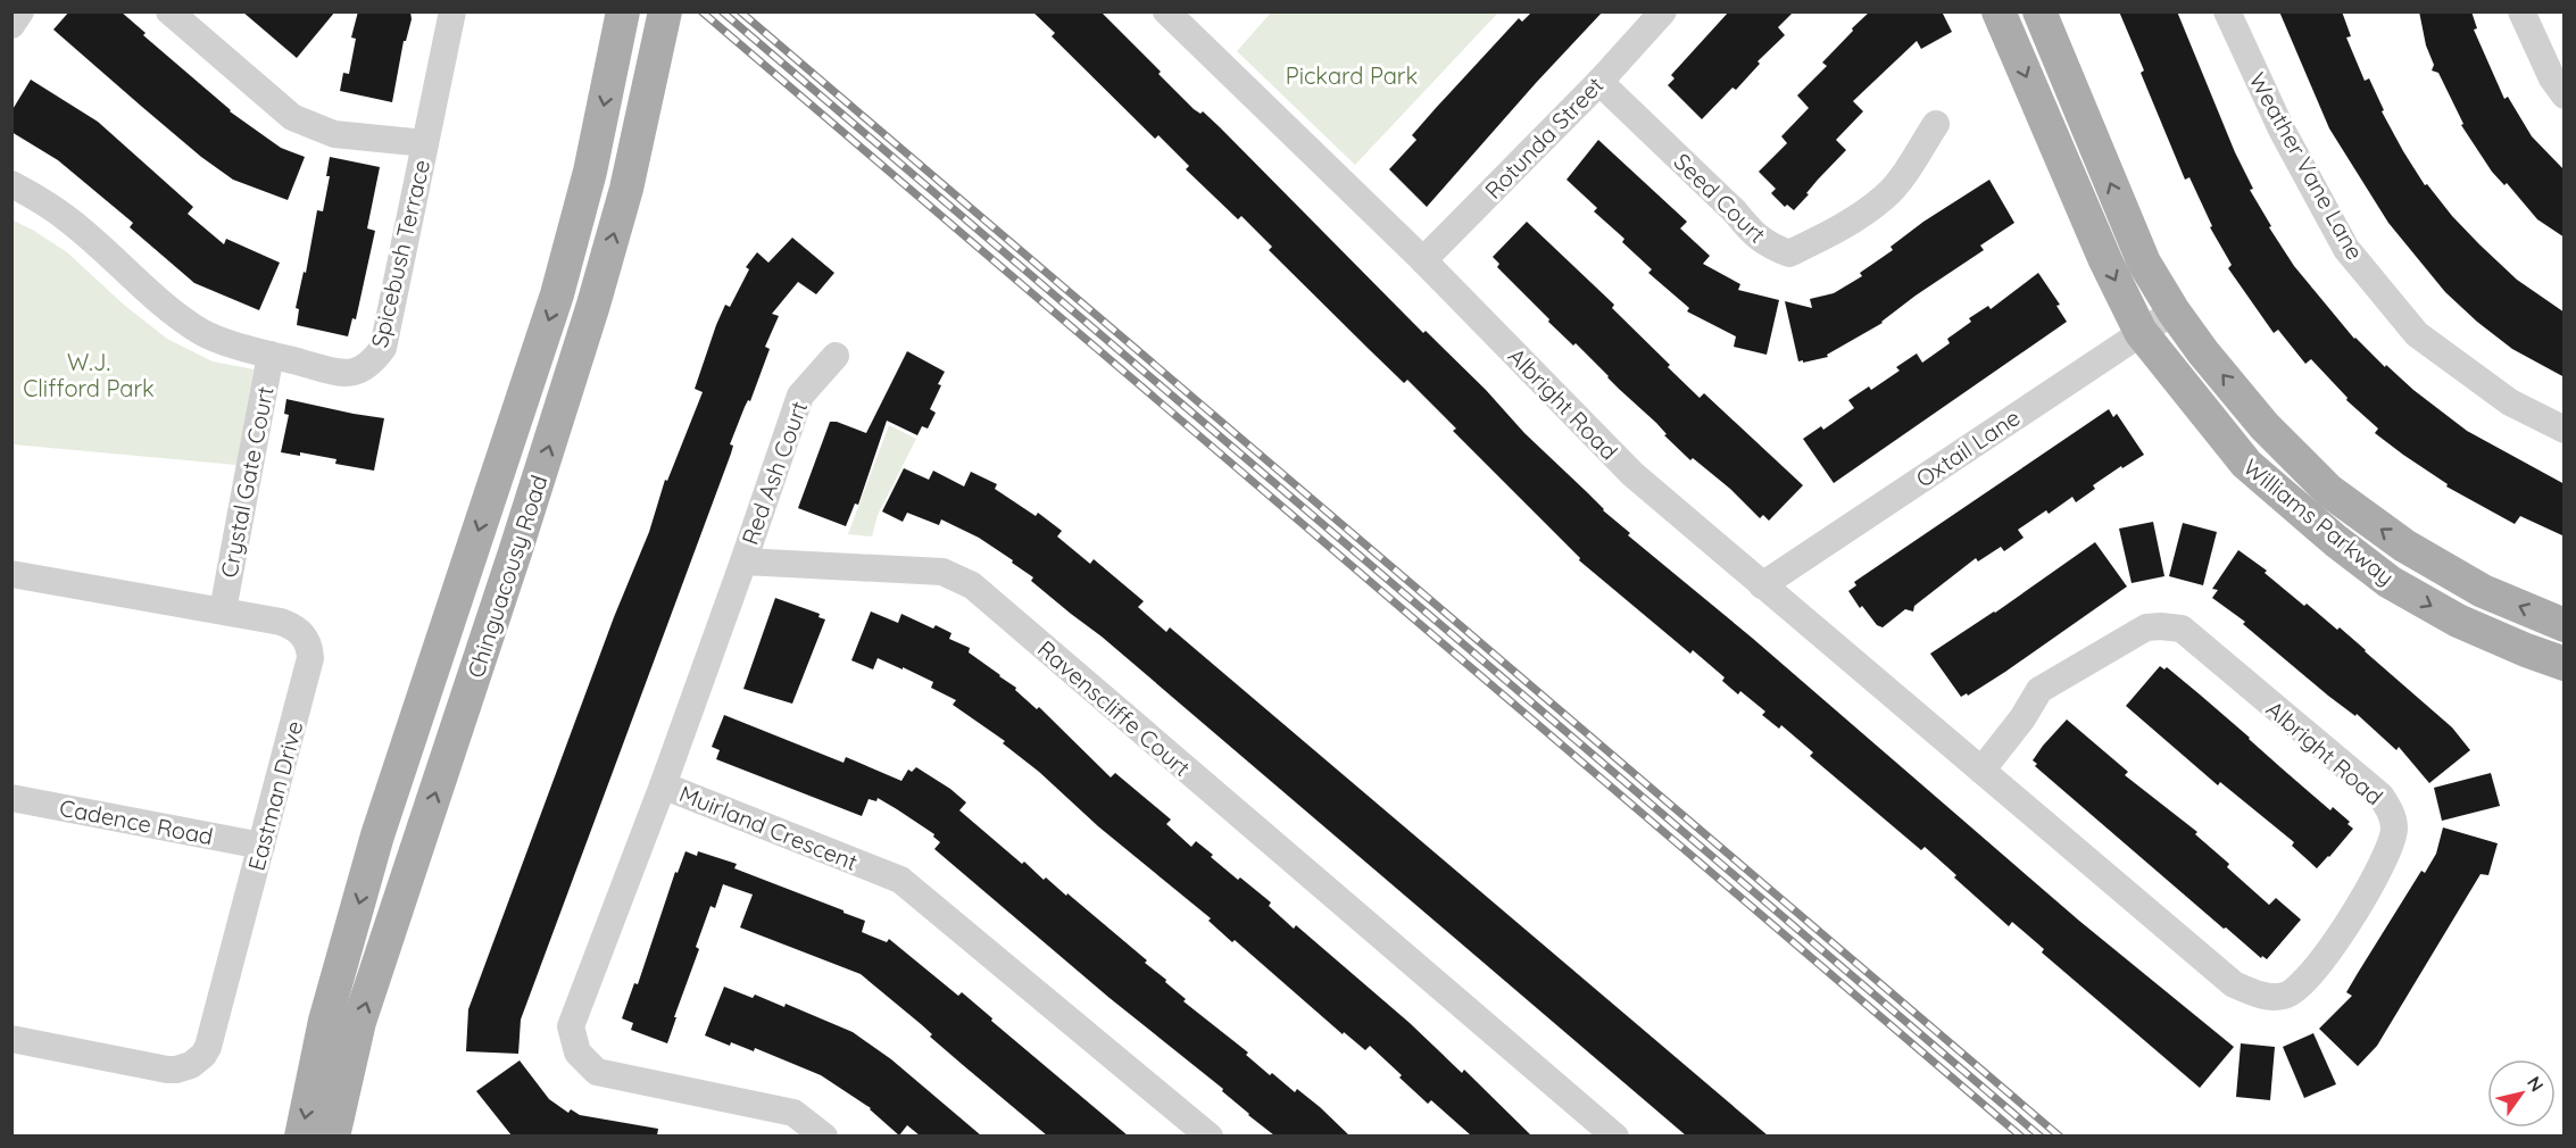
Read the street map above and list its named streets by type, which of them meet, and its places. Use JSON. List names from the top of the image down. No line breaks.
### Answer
{"streets":{"main road":["Williams Parkway","Chinguacousy Road"],"street":["Rotunda Street","Weather Vane Lane","Seed Court","Spicebush Terrace","Albright Road","Oxtail Lane","Red Ash Court","Crystal Gate Court","Ravenscliffe Court","Eastman Drive","Cadence Road","Muirland Crescent"]},"crossings":[["Rotunda Street","Seed Court"],["Rotunda Street","Albright Road"],["Spicebush Terrace","Crystal Gate Court"],["Albright Road","Oxtail Lane"],["Oxtail Lane","Williams Parkway"],["Red Ash Court","Ravenscliffe Court"],["Crystal Gate Court","Eastman Drive"],["Eastman Drive","Cadence Road"]],"parks":["Pickard Park","W.J. Clifford Park"],"north":"top right"}
